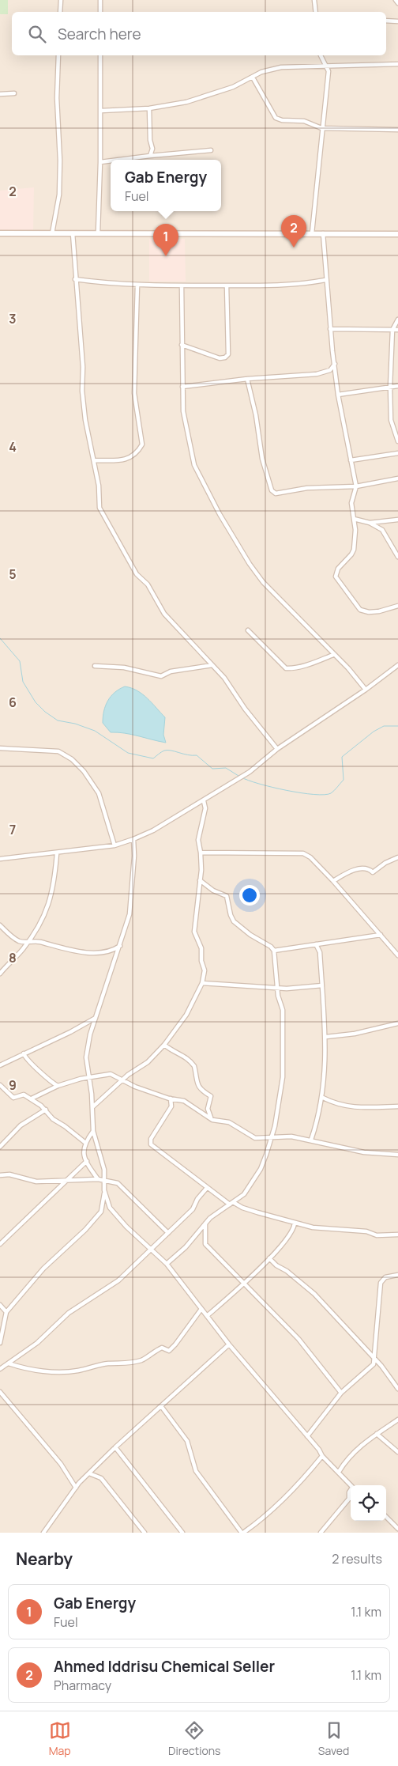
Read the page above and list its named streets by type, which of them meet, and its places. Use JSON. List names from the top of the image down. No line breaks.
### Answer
{"page":{"search":"Search here","popup":["Gab Energy","Fuel"],"pins":["2","1"],"heading":["Nearby","2 results"],"list":[{"mark":"1","name":"Gab Energy","note":"Fuel","value":"1.1 km"},{"mark":"2","name":"Ahmed Iddrisu Chemical Seller","note":"Pharmacy","value":"1.1 km"}],"nav":["Map","Directions","Saved"]},"grid":{"rows":["2","3","4","5","6","7","8","9"]}}
